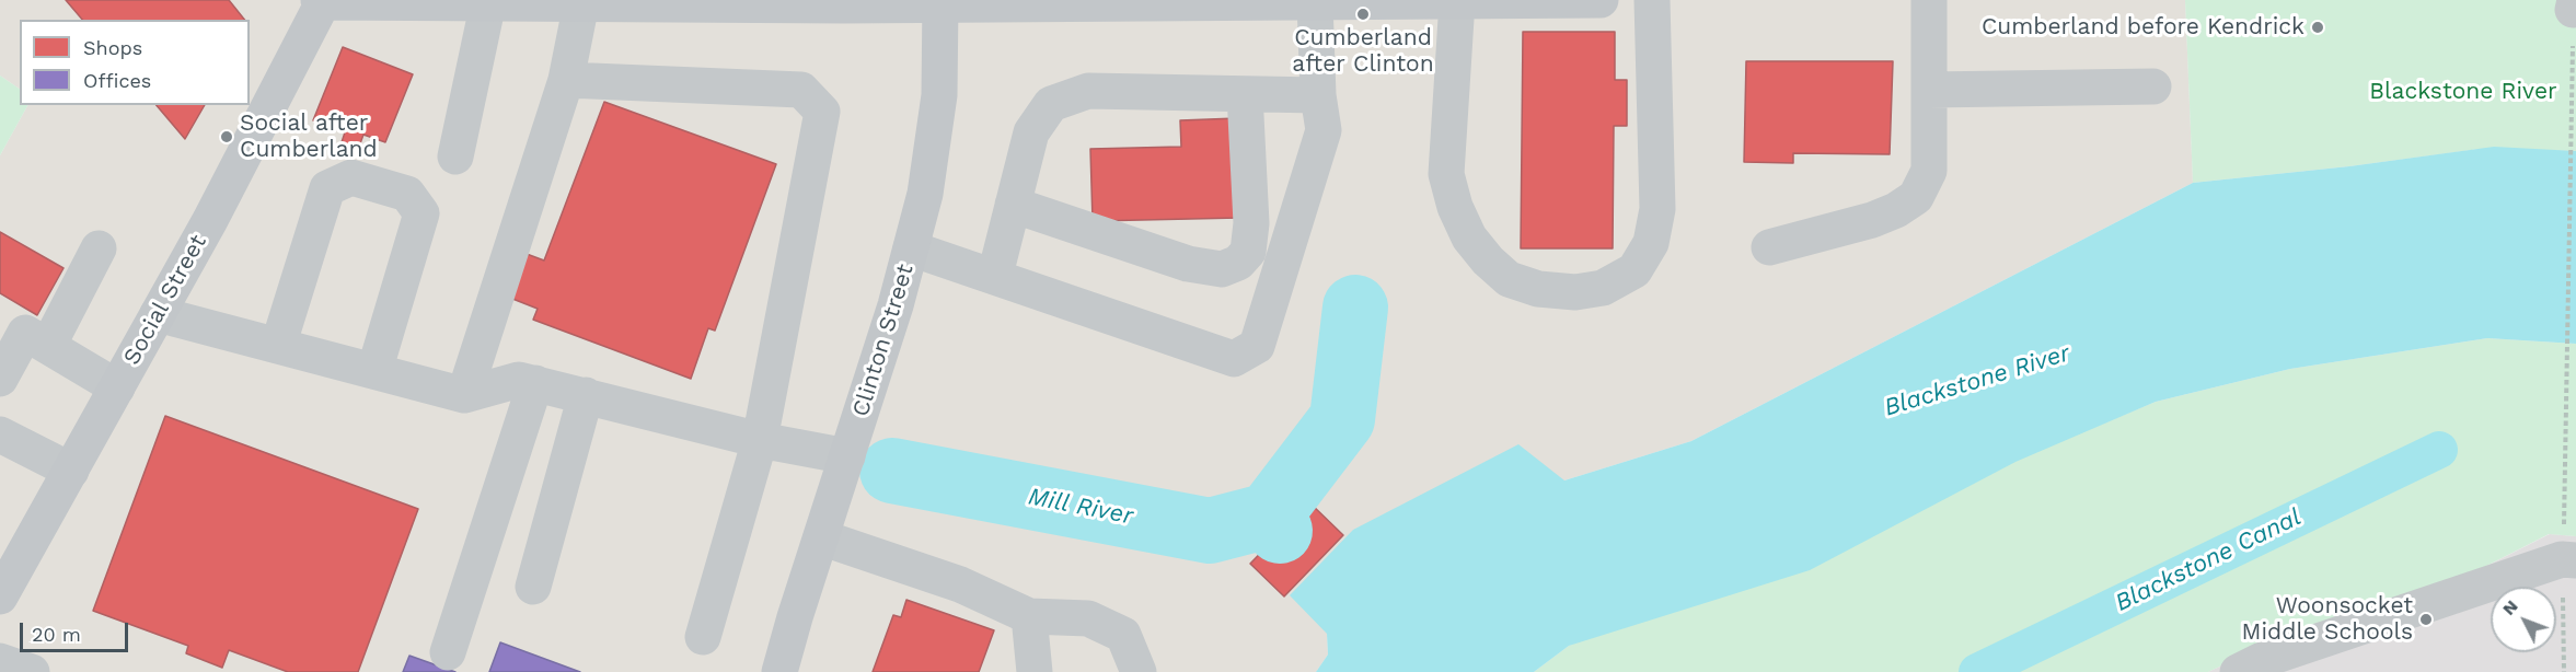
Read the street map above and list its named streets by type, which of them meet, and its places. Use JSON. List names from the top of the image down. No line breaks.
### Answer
{"streets":{"main road":["Social Street","Clinton Street"]},"water":["Blackstone River","Mill River","Blackstone Canal"],"parks":["Blackstone River"],"places":["Cumberland after Clinton","Cumberland before Kendrick","Social after Cumberland","Woonsocket Middle Schools"],"legend":["Shops","Offices"],"scale_bar":"20 m","north":"top left"}
